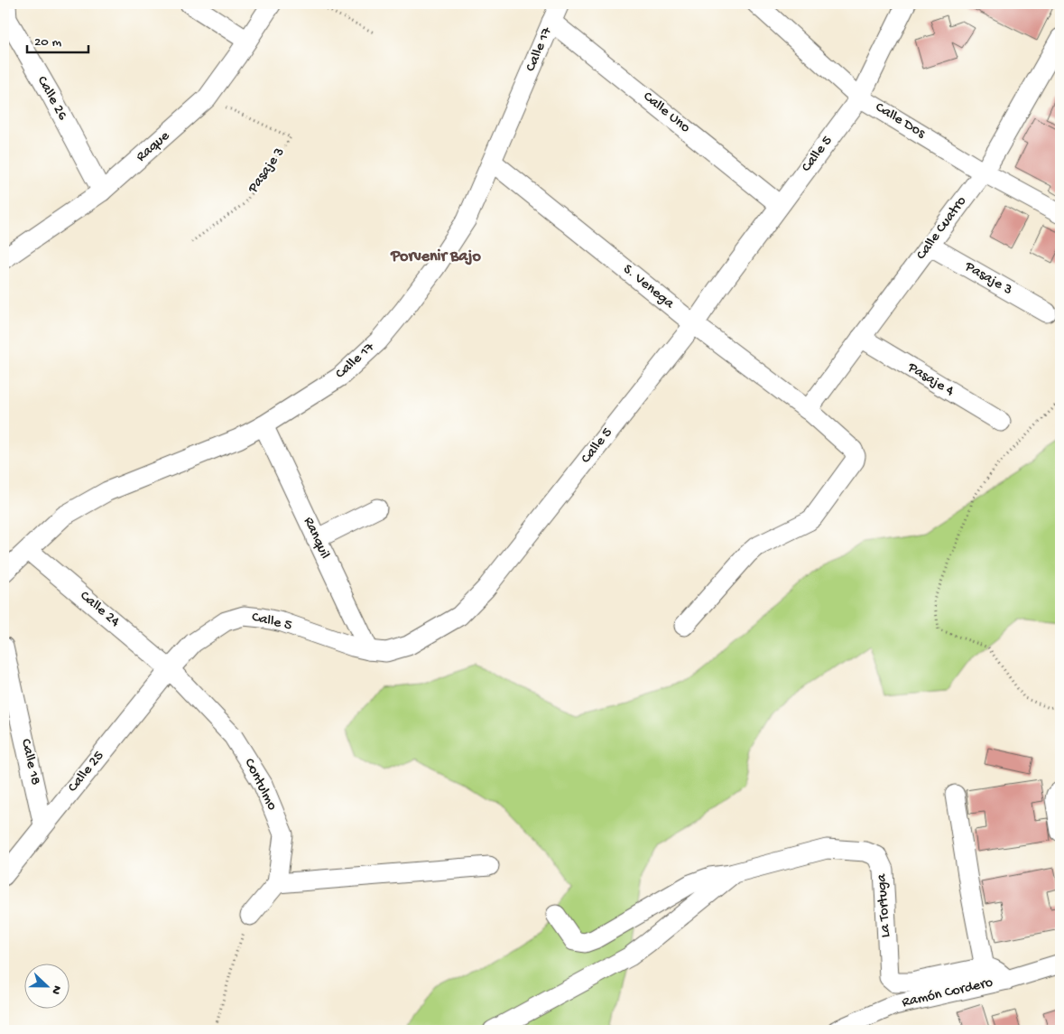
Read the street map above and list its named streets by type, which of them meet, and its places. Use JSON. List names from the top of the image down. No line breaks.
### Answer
{"streets":{"street":["Calle 17","Calle 26","Calle Uno","Calle Dos","Raque","Calle 5","Pasaje 3","Calle Cuatro","S. Venega","Pasaje 4","Ranquil","Calle 24","Calle 18","Calle 25","Contulmo","La Tortuga","Ramón Cordero"]},"crossings":[["Calle 17","Calle Uno"],["Calle 17","S. Venega"],["Calle 17","Ranquil"],["Calle 17","Calle 24"],["Calle 26","Raque"],["Calle Uno","Calle 5"],["Calle Dos","Calle 5"],["Calle Dos","Calle Cuatro"],["Raque","Pasaje 3"],["Calle 5","S. Venega"],["Calle 5","Ranquil"],["Calle 5","Calle 24"],["Calle 5","Calle 25"],["Calle 5","Contulmo"],["Pasaje 3","Calle Cuatro"],["Calle Cuatro","S. Venega"],["Calle Cuatro","Pasaje 4"],["Calle 24","Calle 25"],["Calle 24","Contulmo"],["Calle 18","Calle 25"],["Calle 25","Contulmo"]],"districts":["Porvenir Bajo"],"scale_bar":"20 m","north":"right"}
